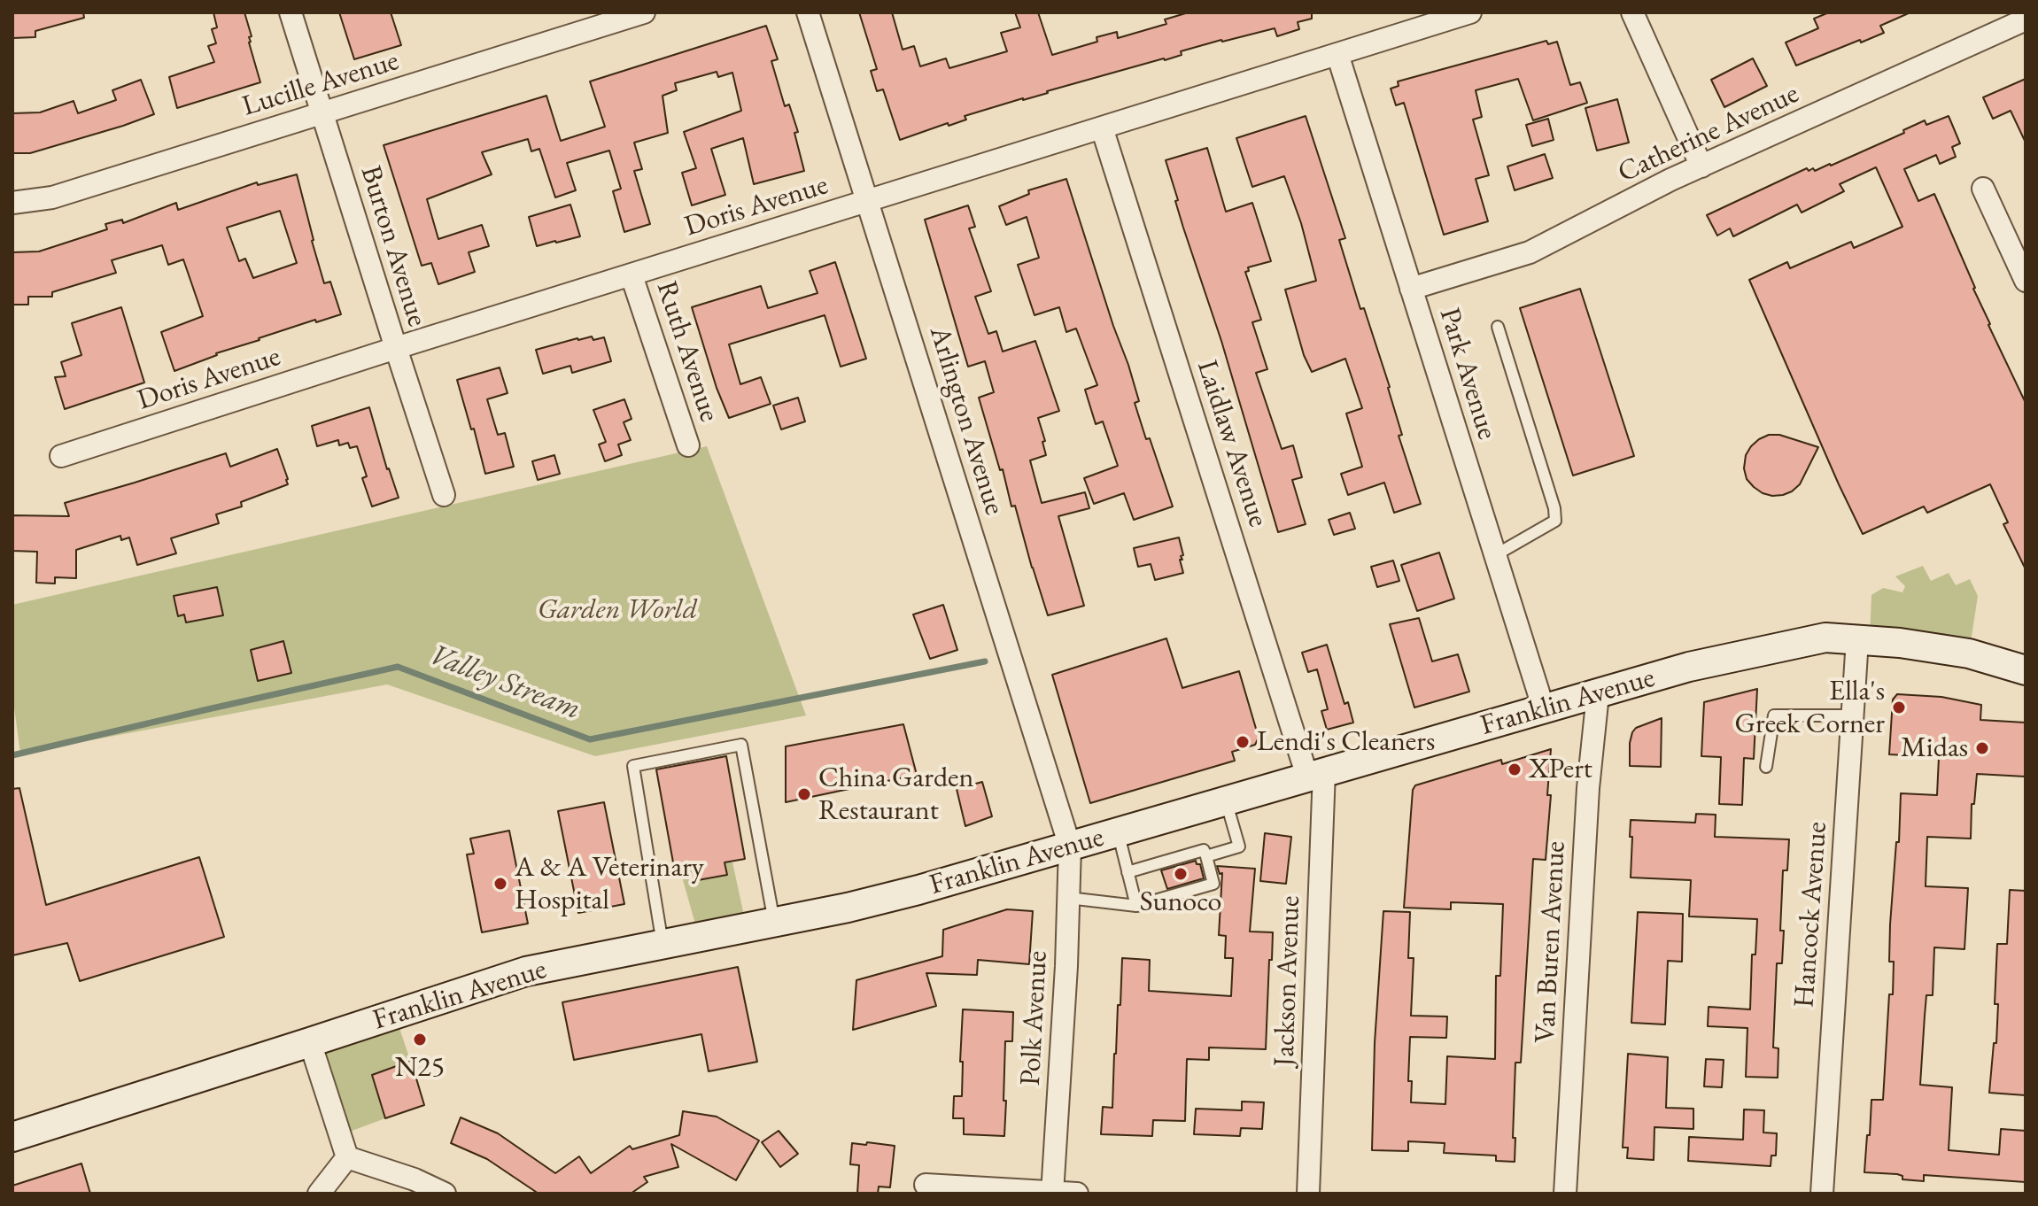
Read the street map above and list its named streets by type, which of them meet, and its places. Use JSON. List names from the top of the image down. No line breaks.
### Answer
{"streets":{"main road":["Franklin Avenue"],"street":["Lucille Avenue","Catherine Avenue","Doris Avenue","Burton Avenue","Ruth Avenue","Park Avenue","Arlington Avenue","Laidlaw Avenue","Hancock Avenue","Van Buren Avenue","Jackson Avenue","Polk Avenue"]},"crossings":[["Lucille Avenue","Burton Avenue"],["Catherine Avenue","Park Avenue"],["Doris Avenue","Burton Avenue"],["Doris Avenue","Ruth Avenue"],["Doris Avenue","Park Avenue"],["Doris Avenue","Arlington Avenue"],["Doris Avenue","Laidlaw Avenue"],["Park Avenue","Franklin Avenue"],["Arlington Avenue","Franklin Avenue"],["Arlington Avenue","Polk Avenue"],["Laidlaw Avenue","Franklin Avenue"],["Laidlaw Avenue","Jackson Avenue"],["Franklin Avenue","Hancock Avenue"],["Franklin Avenue","Van Buren Avenue"],["Franklin Avenue","Jackson Avenue"],["Franklin Avenue","Polk Avenue"]],"water":["Valley Stream"],"parks":["Garden World"],"places":["Ella's Greek Corner","Lendi's Cleaners","Midas","XPert","China Garden Restaurant","Sunoco","A & A Veterinary Hospital","N25"]}
